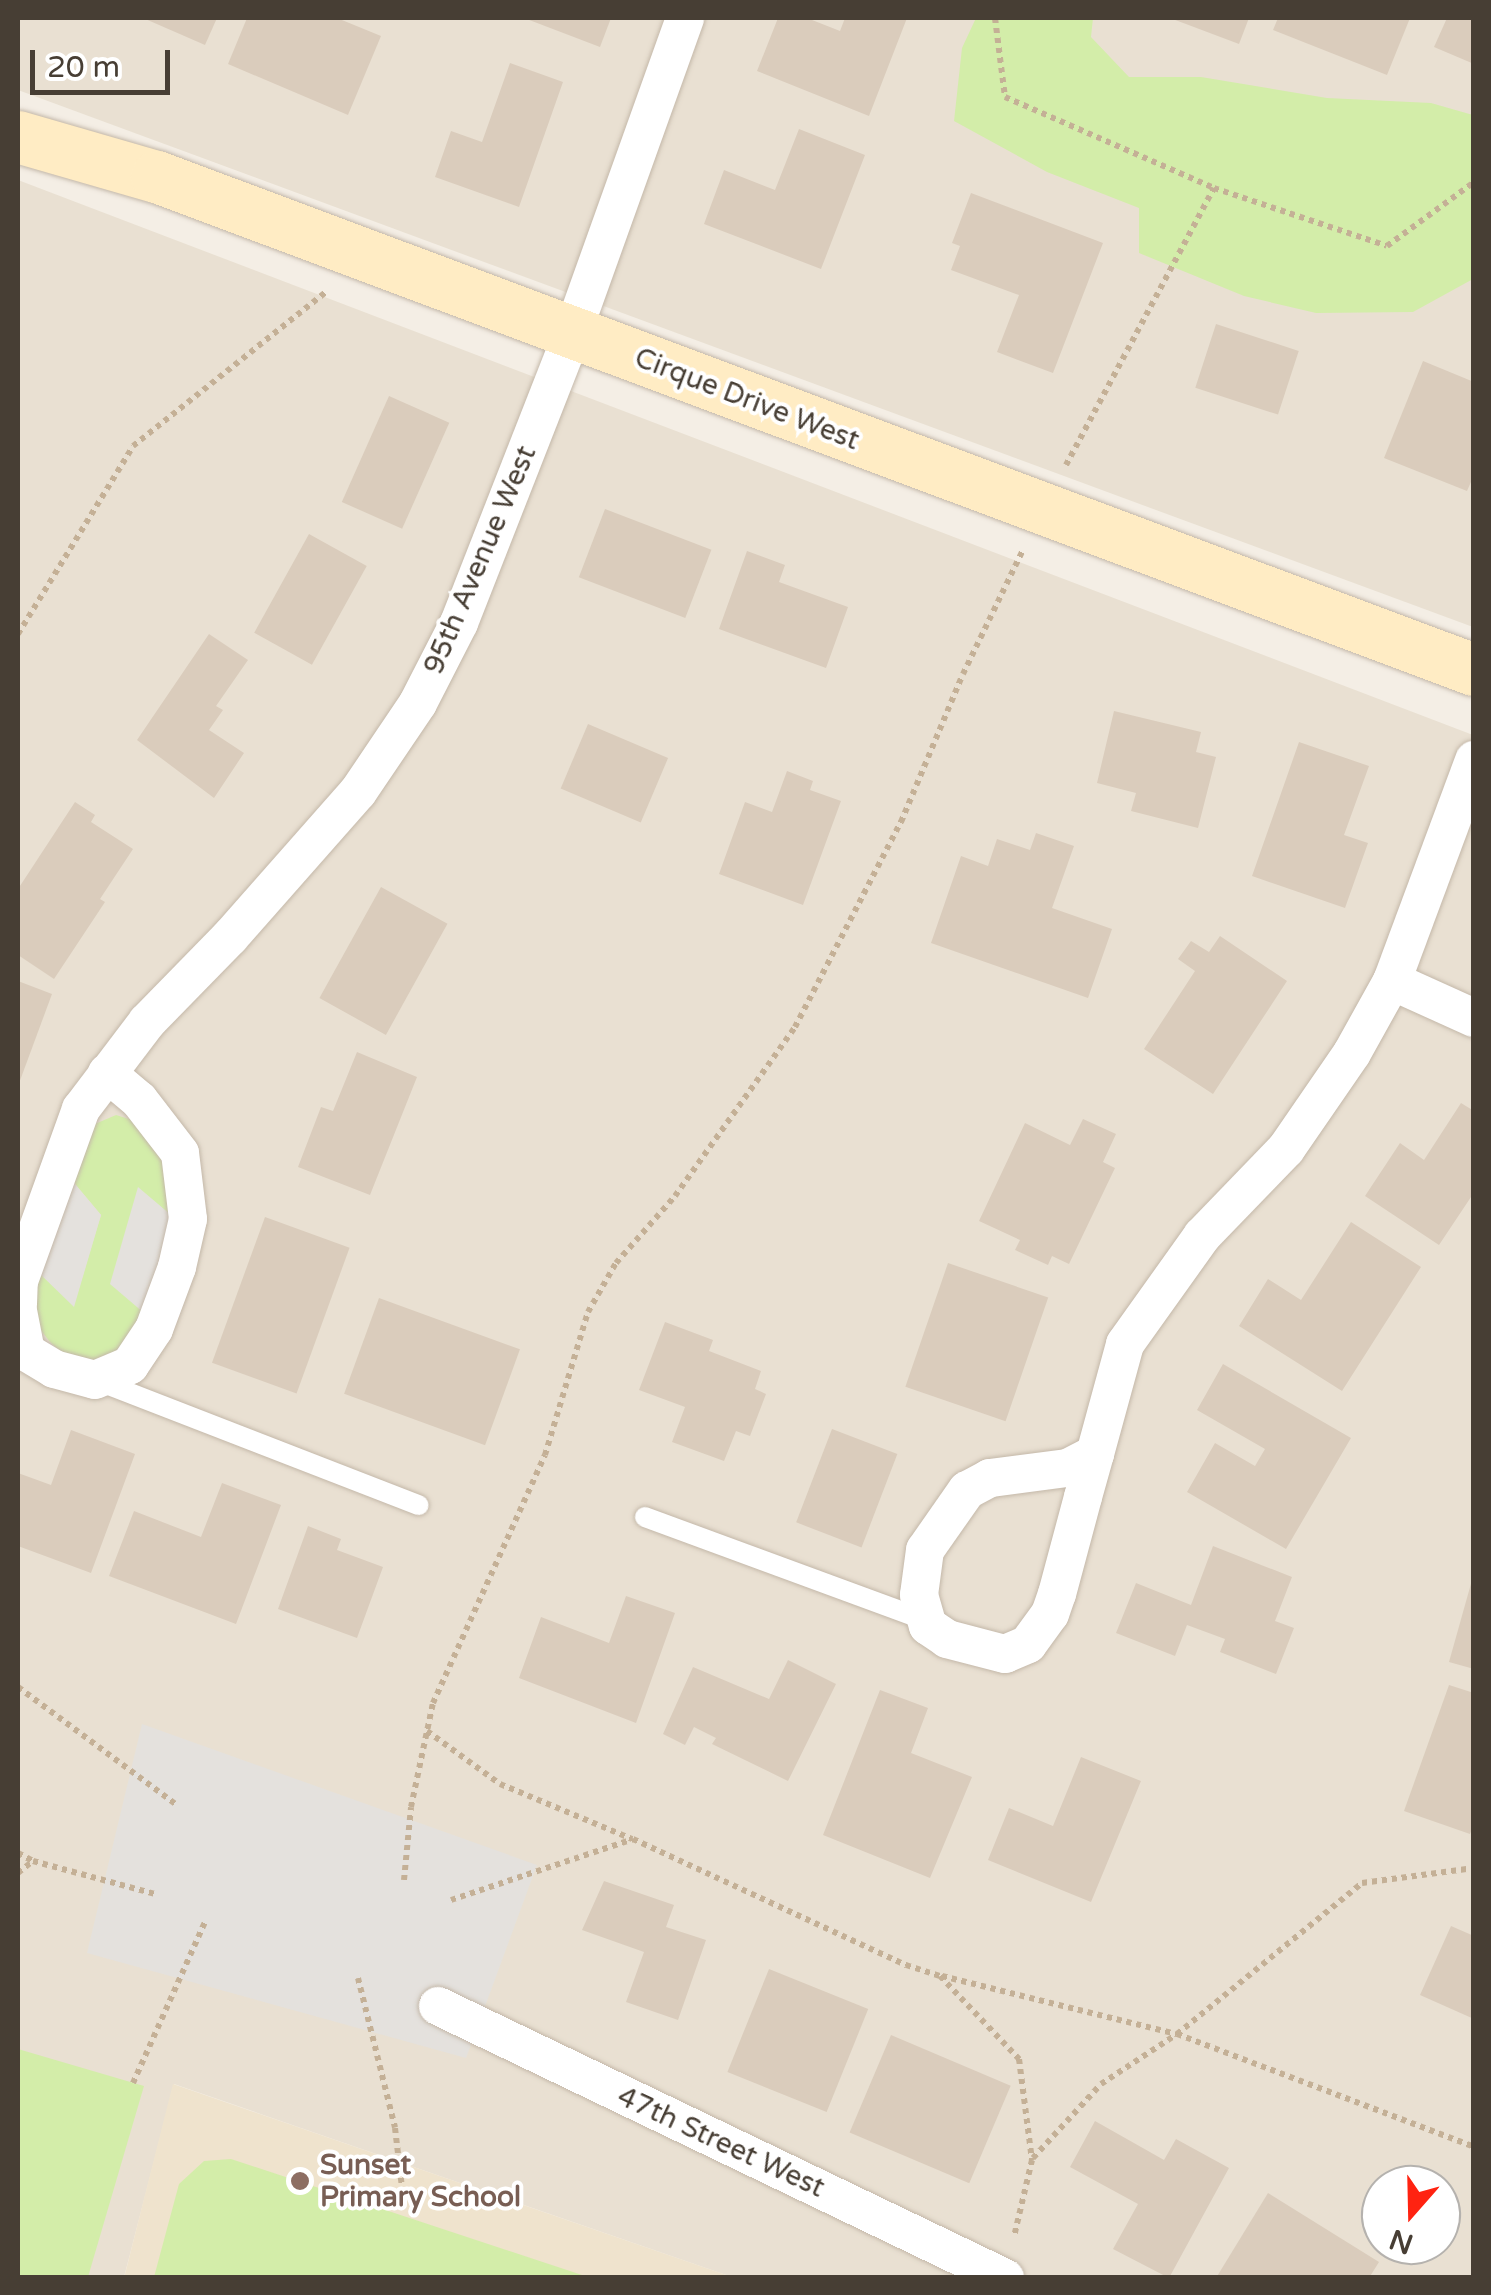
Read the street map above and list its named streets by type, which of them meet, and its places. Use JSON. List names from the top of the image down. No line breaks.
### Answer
{"streets":{"street":["Cirque Drive West","95th Avenue West","47th Street West"]},"crossings":[["Cirque Drive West","95th Avenue West"]],"places":["Sunset Primary School"],"scale_bar":"20 m","north":"bottom"}
